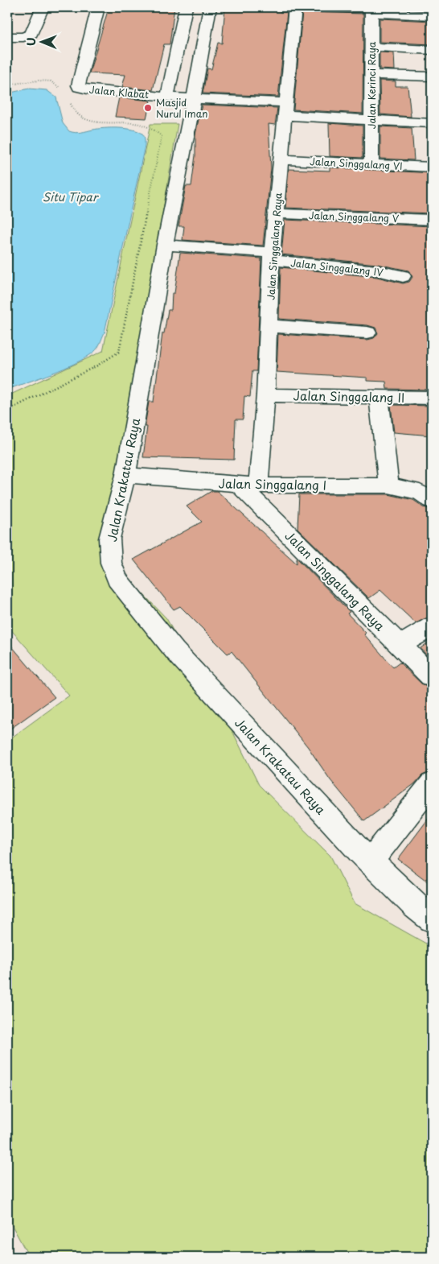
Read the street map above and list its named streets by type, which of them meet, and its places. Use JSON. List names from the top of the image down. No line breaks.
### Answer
{"streets":{"street":["Jalan Kerinci Raya","Jalan Klabat","Jalan Singgalang VI","Jalan Singgalang V","Jalan Singgalang Raya","Jalan Singgalang IV","Jalan Singgalang II","Jalan Krakatau Raya","Jalan Singgalang I"]},"crossings":[["Jalan Kerinci Raya","Jalan Klabat"],["Jalan Kerinci Raya","Jalan Singgalang VI"],["Jalan Klabat","Jalan Singgalang Raya"],["Jalan Klabat","Jalan Krakatau Raya"],["Jalan Singgalang VI","Jalan Singgalang Raya"],["Jalan Singgalang V","Jalan Singgalang Raya"],["Jalan Singgalang Raya","Jalan Singgalang IV"],["Jalan Singgalang Raya","Jalan Singgalang II"],["Jalan Singgalang Raya","Jalan Singgalang I"],["Jalan Singgalang IV","Jalan Krakatau Raya"],["Jalan Krakatau Raya","Jalan Singgalang I"]],"water":["Situ Tipar"],"places":["Masjid Nurul Iman"],"north":"left"}
